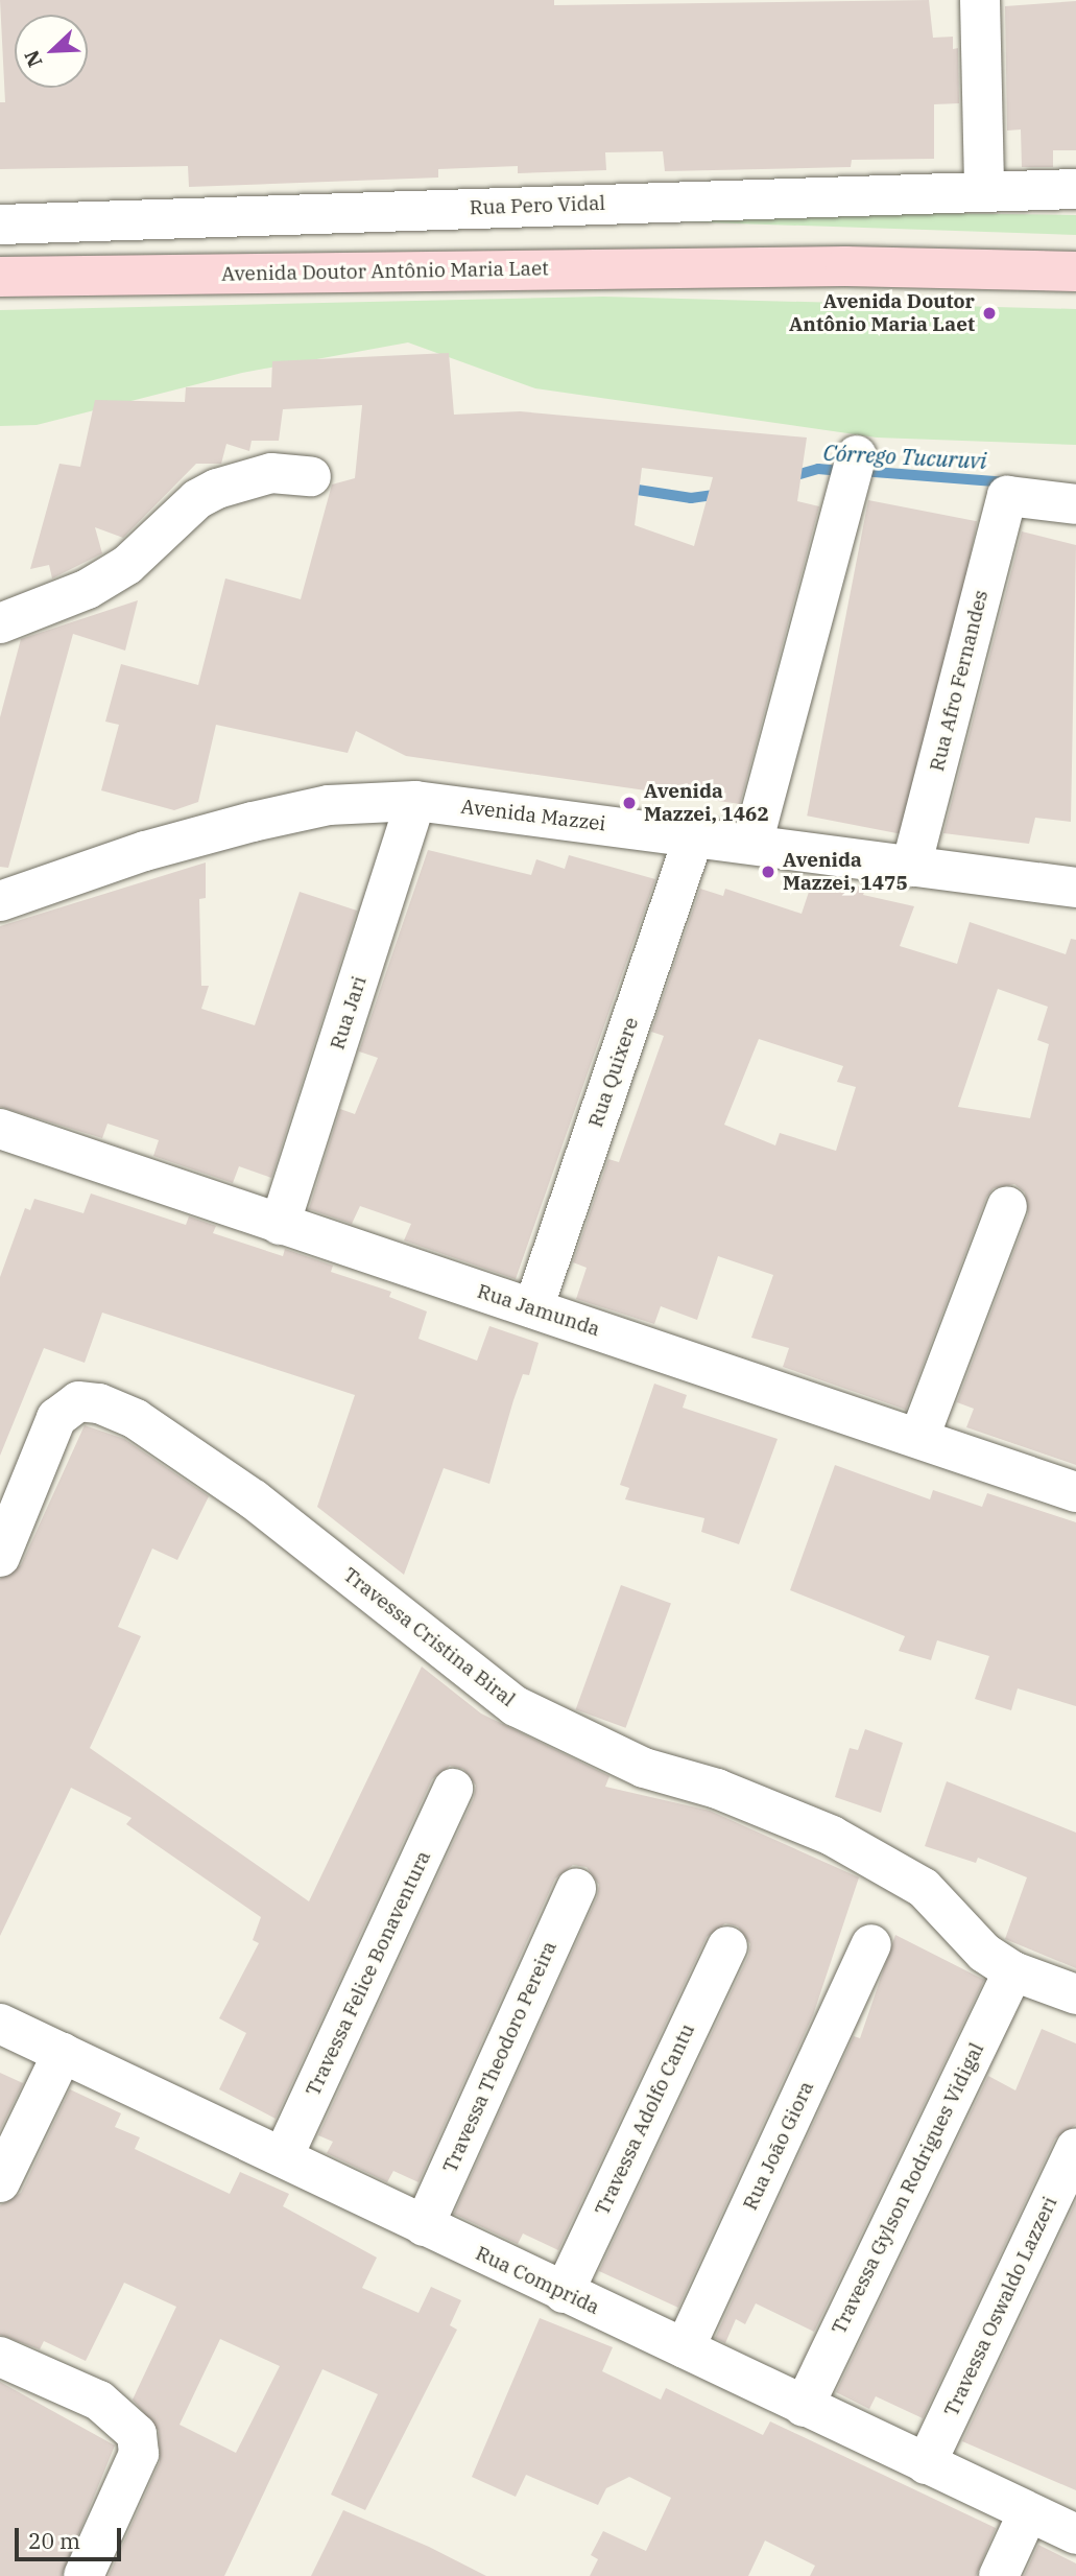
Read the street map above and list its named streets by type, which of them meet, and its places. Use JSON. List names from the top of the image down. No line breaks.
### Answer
{"streets":{"main road":["Avenida Doutor Antônio Maria Laet"],"street":["Rua Pero Vidal","Rua Afro Fernandes","Avenida Mazzei","Rua Jari","Rua Quixere","Rua Jamunda","Travessa Cristina Biral","Travessa Felice Bonaventura","Travessa Theodoro Pereira","Travessa Adolfo Cantu","Rua João Giora","Travessa Gylson Rodrigues Vidigal","Rua Comprida","Travessa Oswaldo Lazzeri"]},"crossings":[["Rua Afro Fernandes","Avenida Mazzei"],["Avenida Mazzei","Rua Jari"],["Avenida Mazzei","Rua Quixere"],["Rua Jari","Rua Jamunda"],["Rua Quixere","Rua Jamunda"],["Travessa Cristina Biral","Travessa Gylson Rodrigues Vidigal"],["Travessa Felice Bonaventura","Rua Comprida"],["Travessa Theodoro Pereira","Rua Comprida"],["Travessa Adolfo Cantu","Rua Comprida"],["Rua João Giora","Rua Comprida"],["Travessa Gylson Rodrigues Vidigal","Rua Comprida"],["Rua Comprida","Travessa Oswaldo Lazzeri"]],"water":["Córrego Tucuruvi"],"places":["Avenida Doutor Antônio Maria Laet","Avenida Mazzei, 1462","Avenida Mazzei, 1475"],"scale_bar":"20 m","north":"bottom left"}
